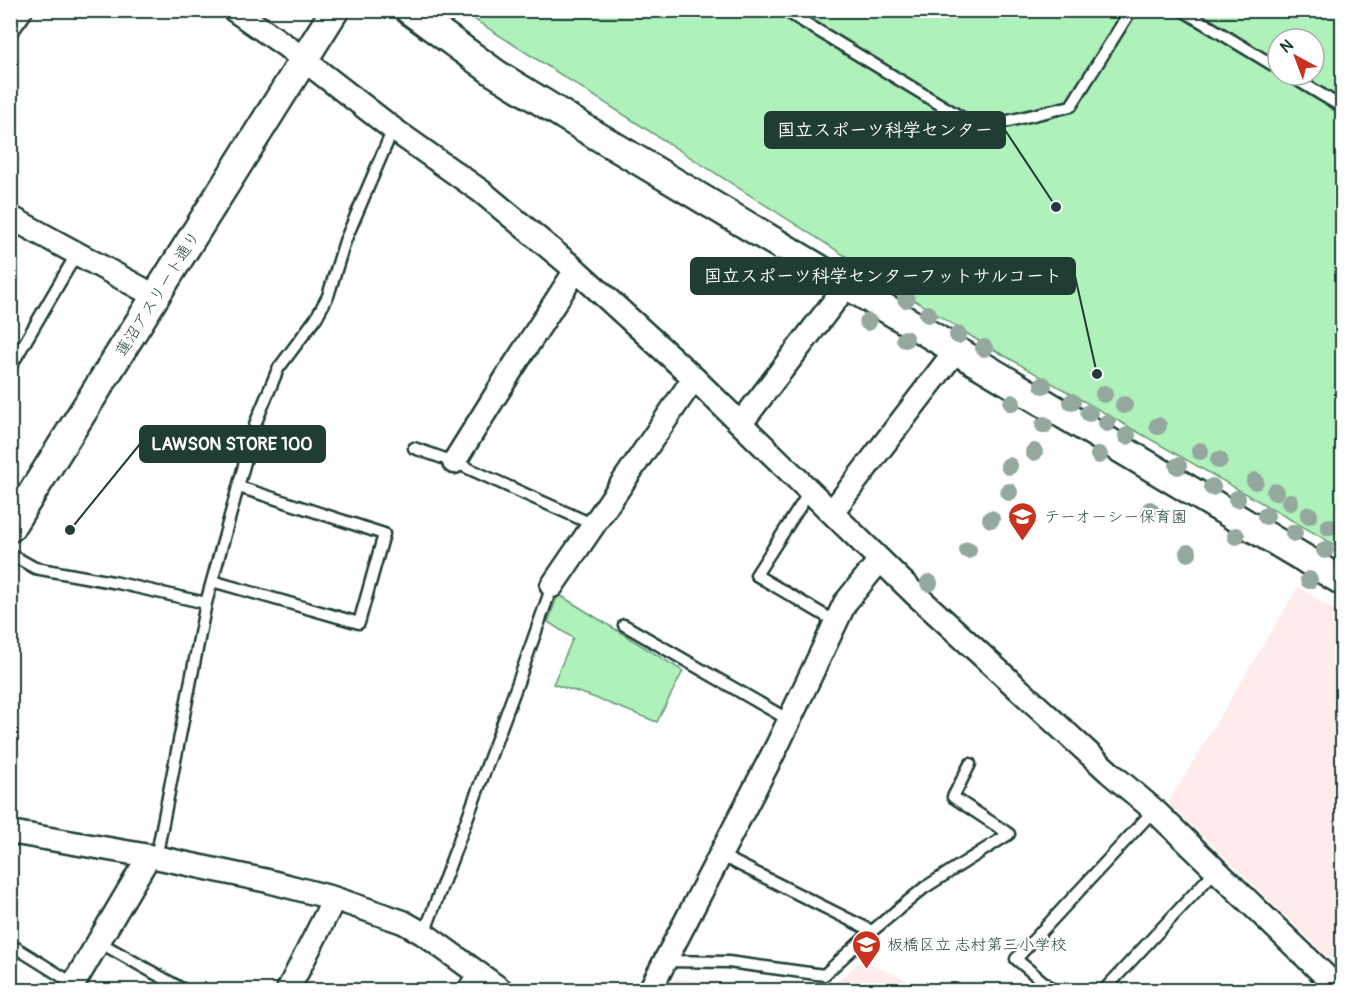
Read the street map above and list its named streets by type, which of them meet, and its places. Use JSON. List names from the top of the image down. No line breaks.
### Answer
{"streets":{"street":["蓮沼アスリート通り"]},"places":{"other":["国立スポーツ科学センター","国立スポーツ科学センターフットサルコート","LAWSON STORE 100"],"school or university":["テーオーシー保育園","板橋区立 志村第三小学校"]},"north":"top left"}
